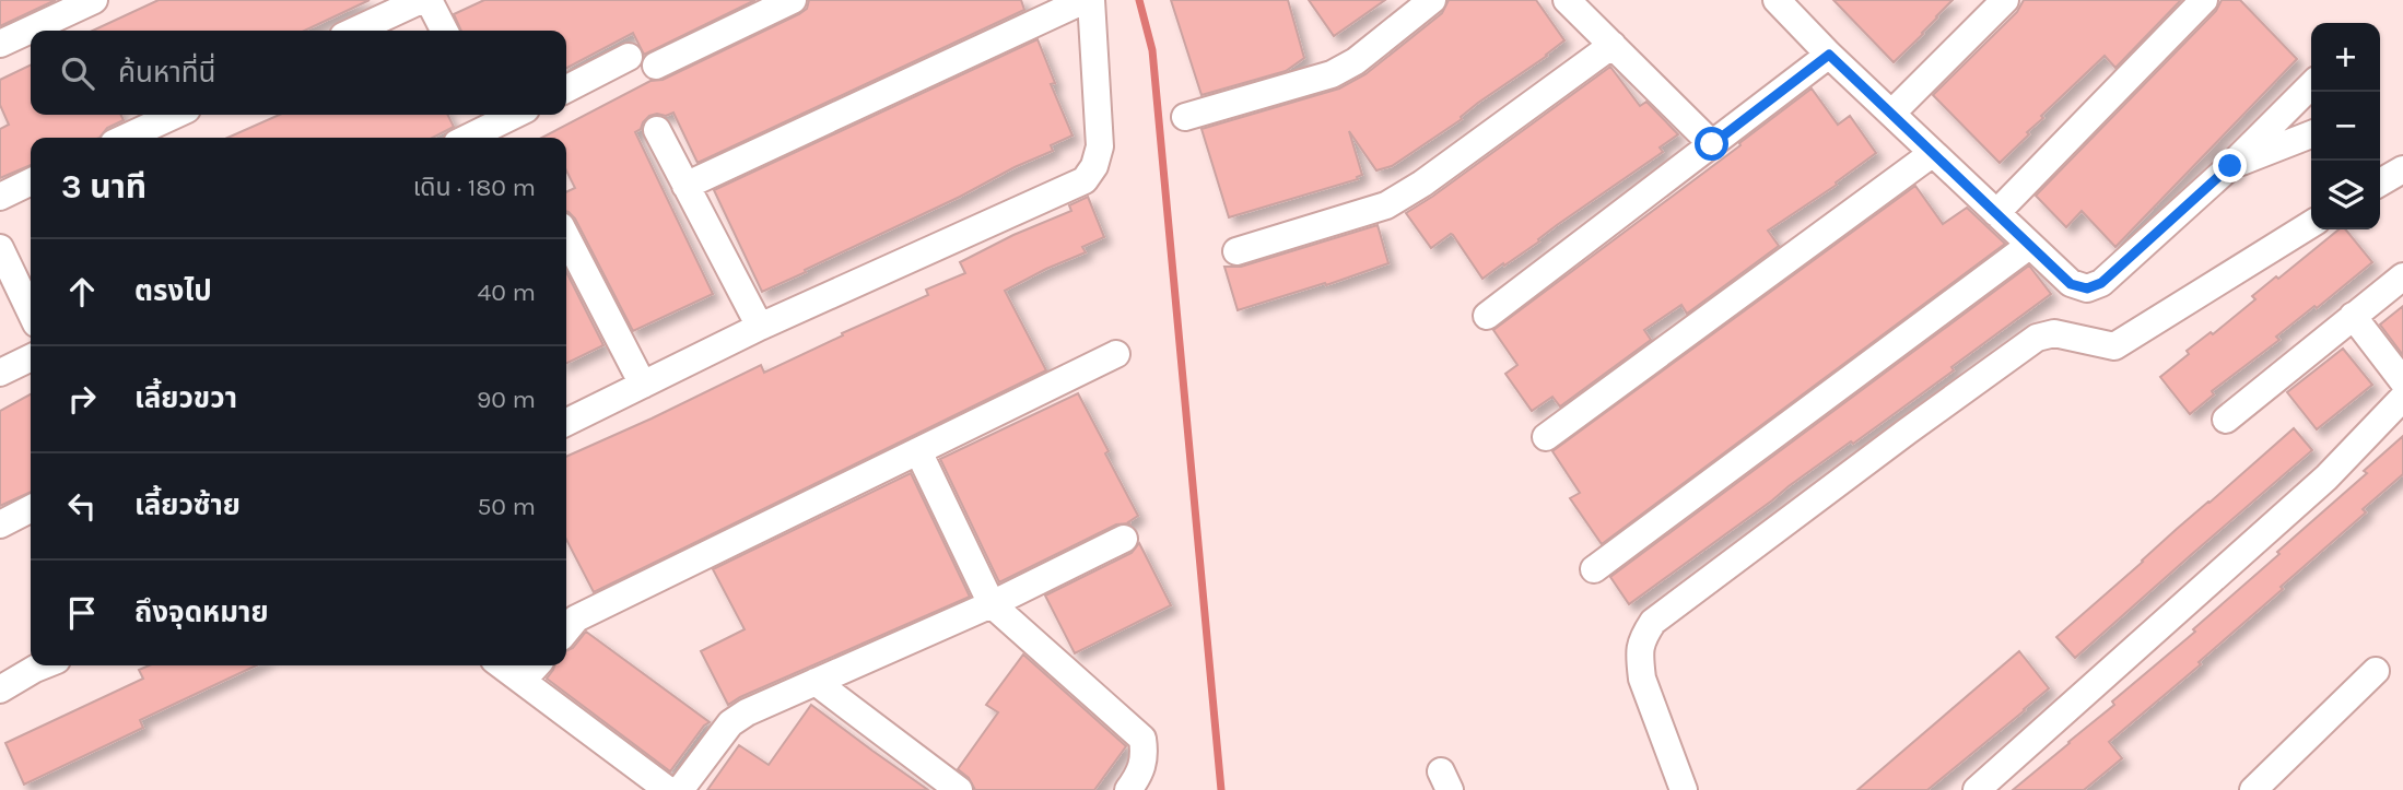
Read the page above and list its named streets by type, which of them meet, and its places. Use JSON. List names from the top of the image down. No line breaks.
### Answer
{"page":{"map_buttons":["+","−"],"search":"ค้นหาที่นี่","heading":["3 นาที","เดิน · 180 m"],"list":[["ตรงไป","40 m"],["เลี้ยวขวา","90 m"],["เลี้ยวซ้าย","50 m"],"ถึงจุดหมาย"]}}
